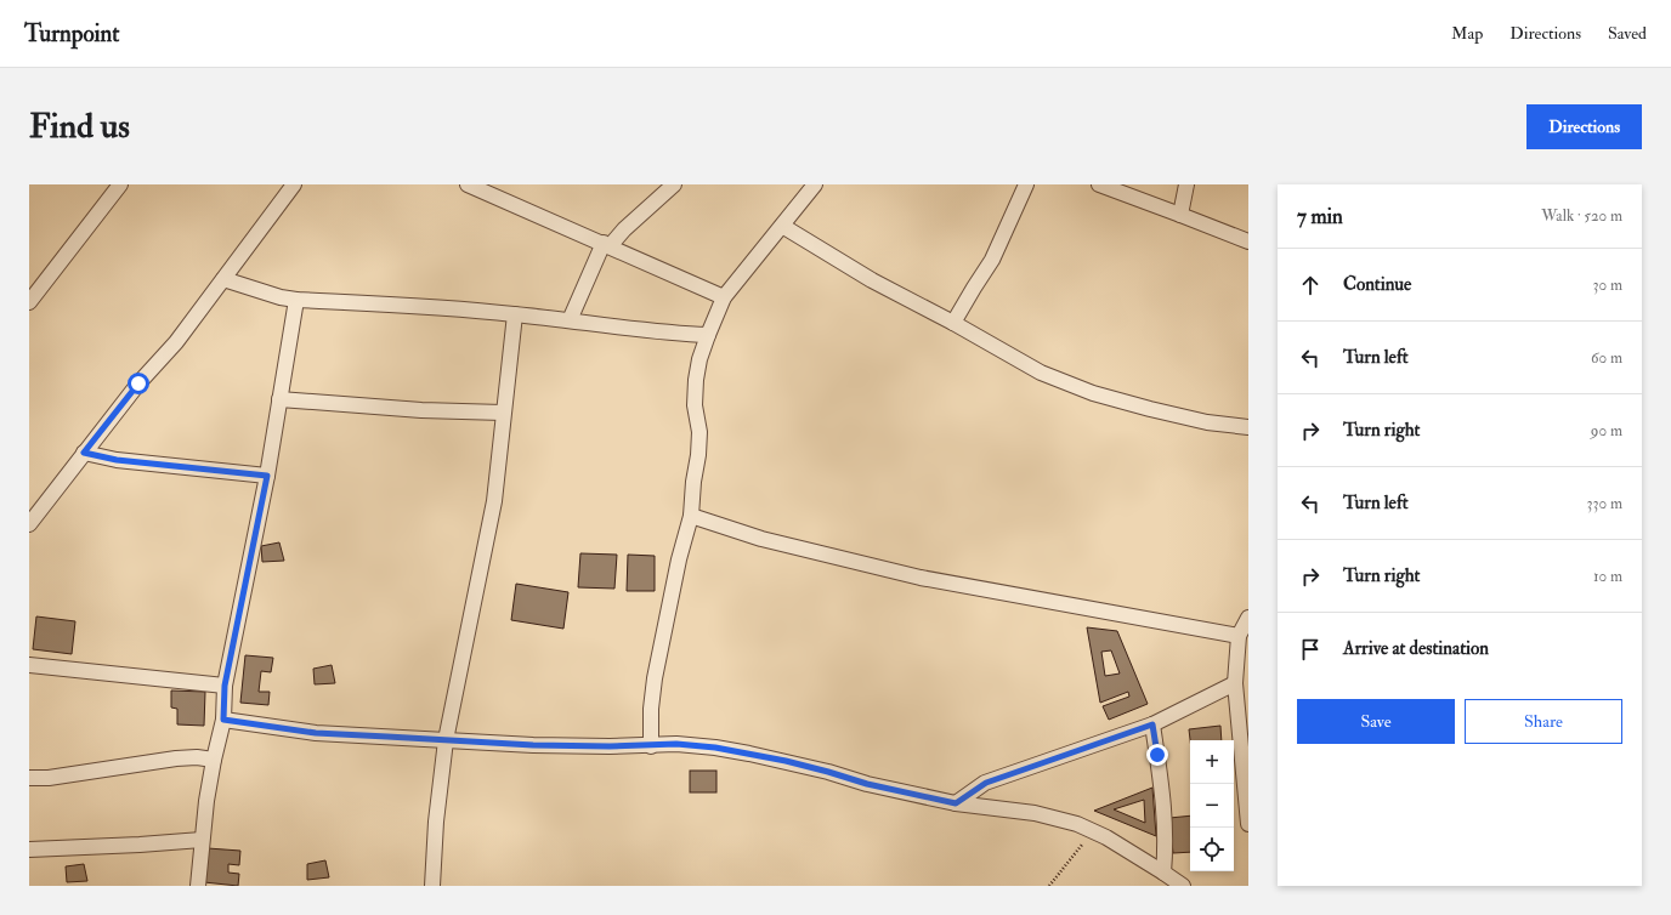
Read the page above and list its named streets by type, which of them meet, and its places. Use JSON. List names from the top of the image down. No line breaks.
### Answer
{"page":{"header":"Turnpoint","nav":["Map","Directions","Saved"],"buttons":["Directions",["Save","Share"]],"title":"Find us","heading":["7 min","Walk · 520 m"],"list":[["Continue","30 m"],["Turn left","60 m"],["Turn right","90 m"],["Turn left","330 m"],["Turn right","10 m"],"Arrive at destination"],"map_buttons":["+","−"]}}
